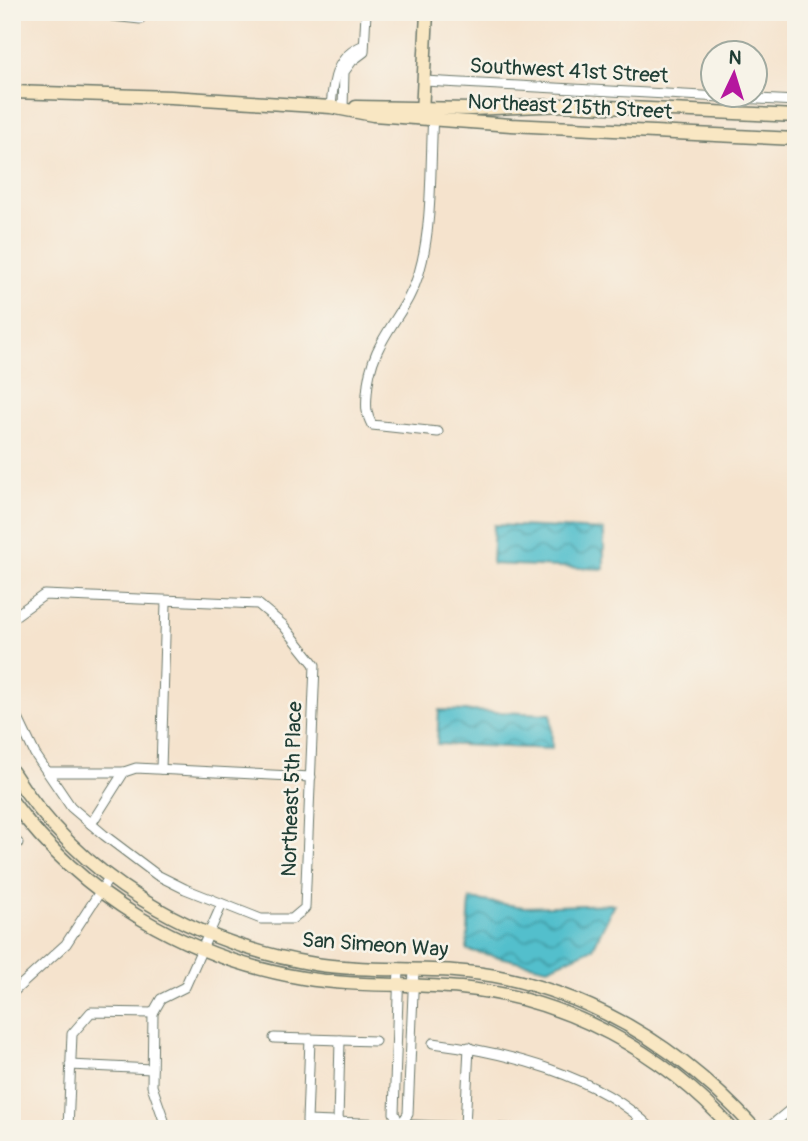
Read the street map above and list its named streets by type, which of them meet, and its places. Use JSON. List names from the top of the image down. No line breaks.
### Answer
{"streets":{"street":["Southwest 41st Street","Northeast 215th Street","Northeast 5th Place","San Simeon Way"]},"north":"top"}
